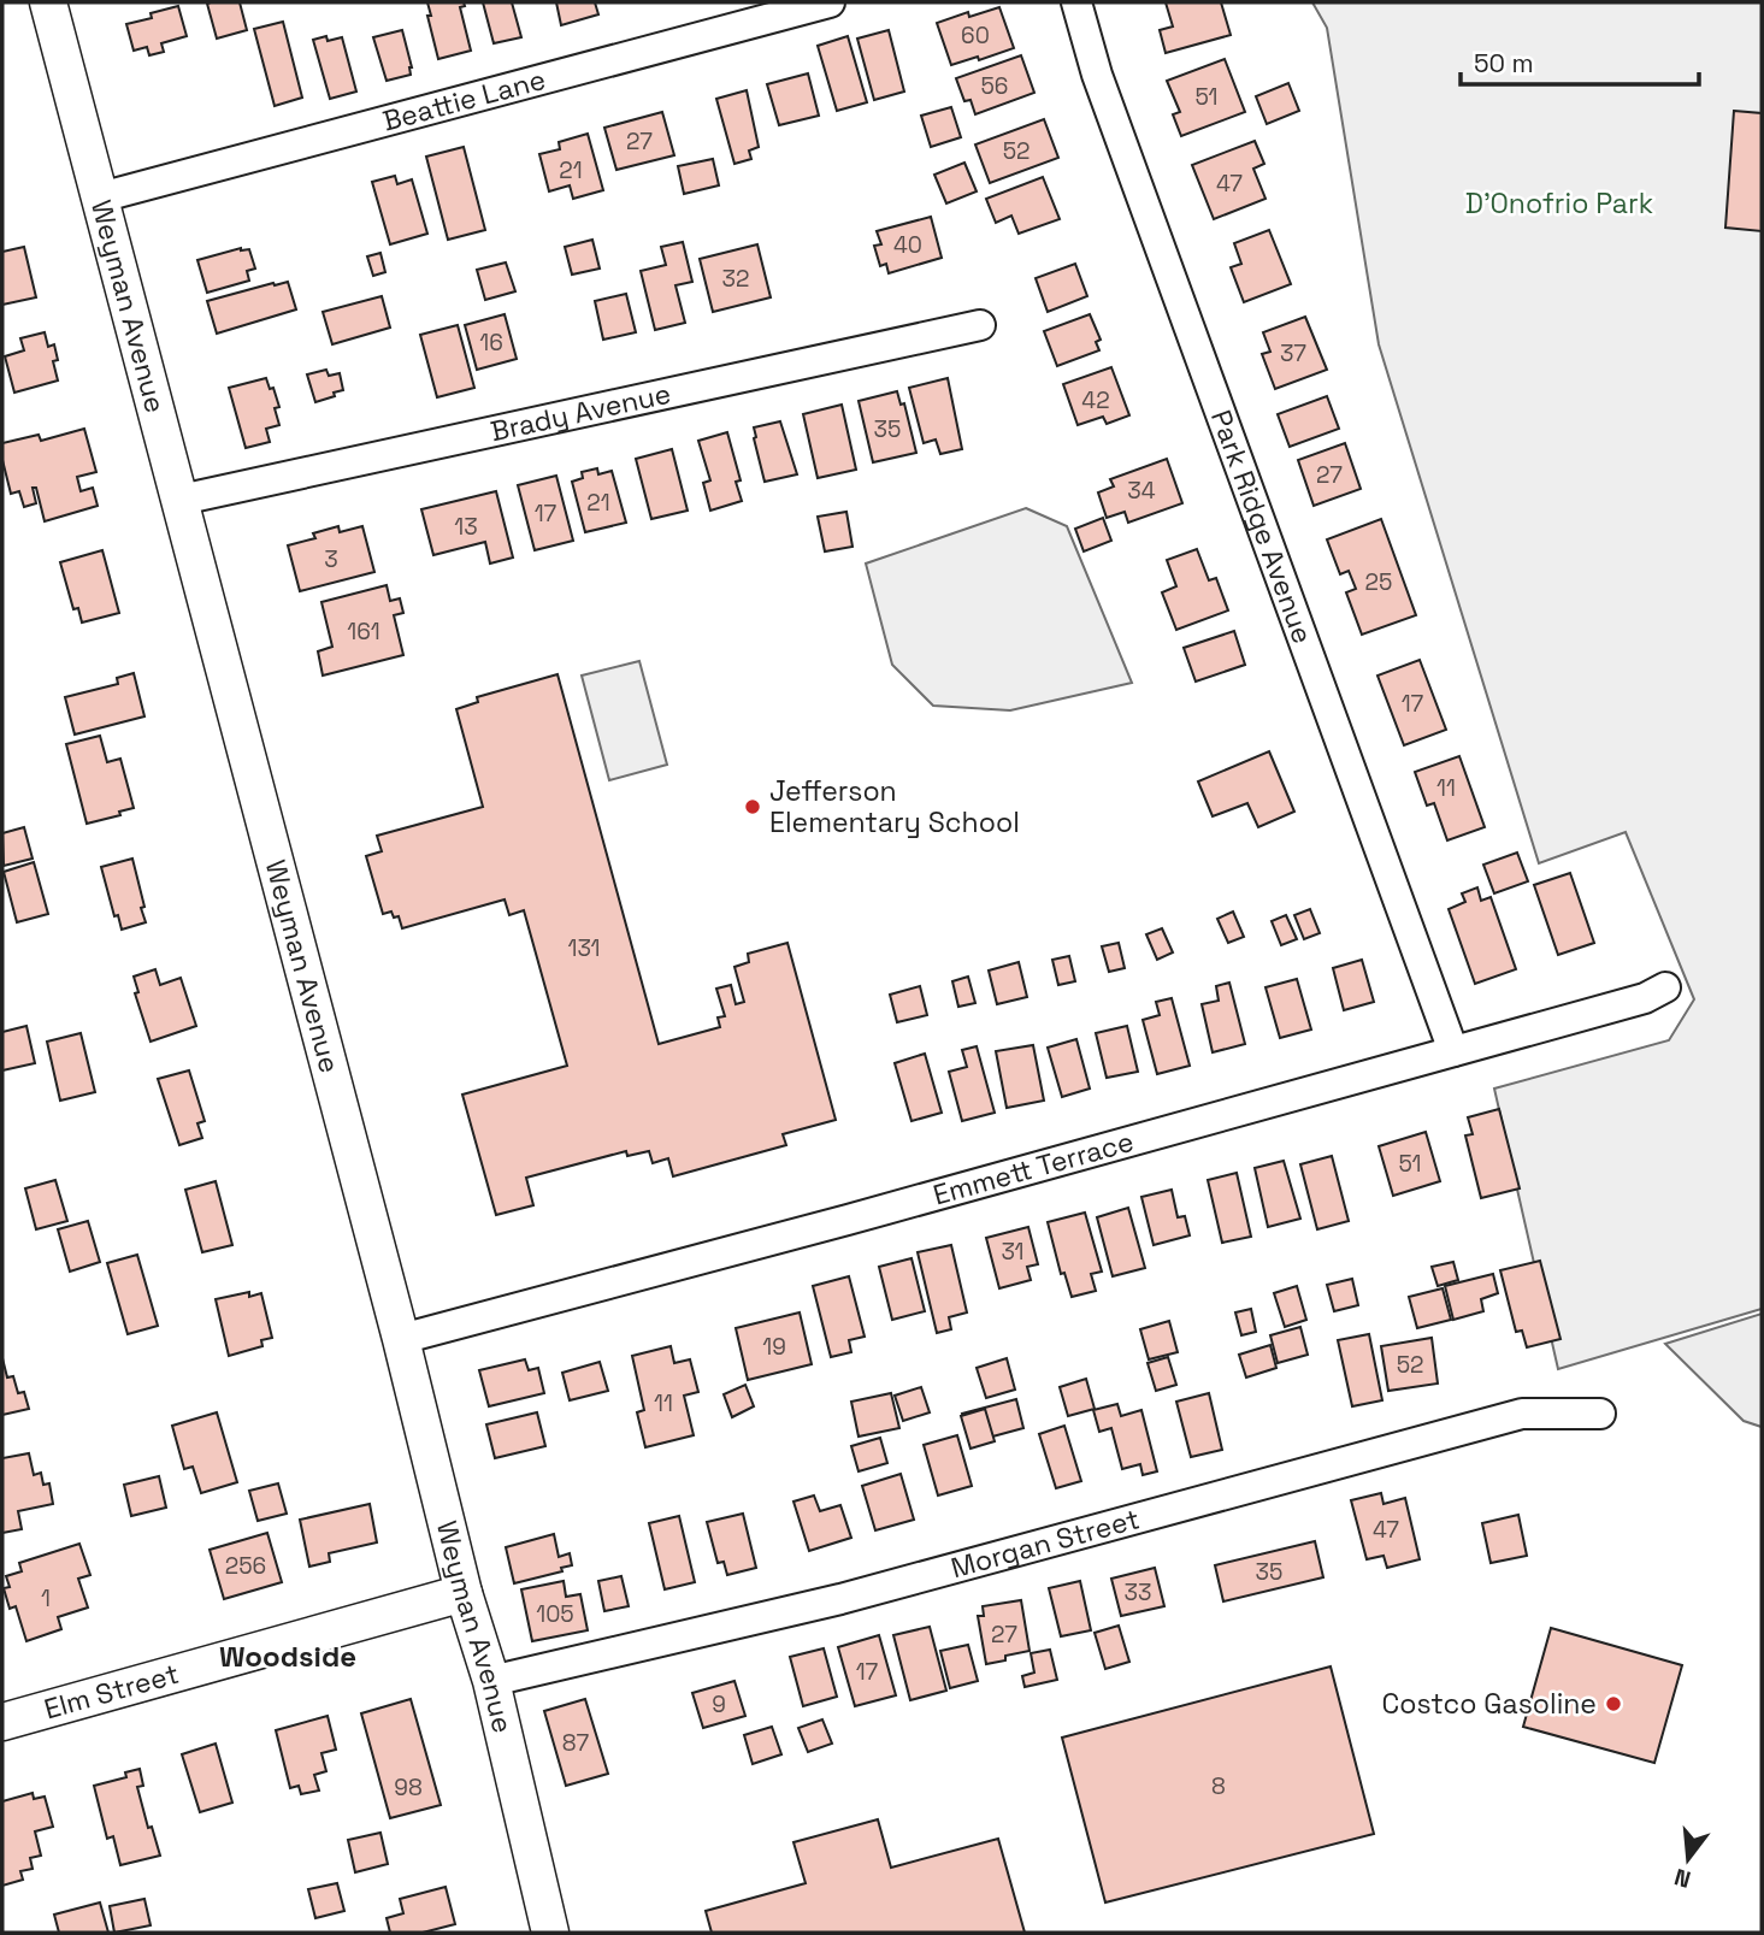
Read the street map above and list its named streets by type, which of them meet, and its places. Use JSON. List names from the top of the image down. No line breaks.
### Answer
{"streets":{"street":["Beattie Lane","Weyman Avenue","Brady Avenue","Park Ridge Avenue","Emmett Terrace","Morgan Street","Elm Street"]},"crossings":[["Beattie Lane","Weyman Avenue"],["Weyman Avenue","Brady Avenue"],["Weyman Avenue","Emmett Terrace"],["Weyman Avenue","Morgan Street"],["Weyman Avenue","Elm Street"],["Park Ridge Avenue","Emmett Terrace"]],"districts":["Woodside"],"parks":["D'Onofrio Park"],"places":["Jefferson Elementary School","Costco Gasoline"],"house_numbers":["60","56","51","27","52","21","47","40","32","16","37","42","35","27","34","21","17","13","3","25","161","17","11","131","51","31","19","52","11","47","256","35","33","1","105","27","17","9","87","8","98"],"scale_bar":"50 m","north":"bottom"}
